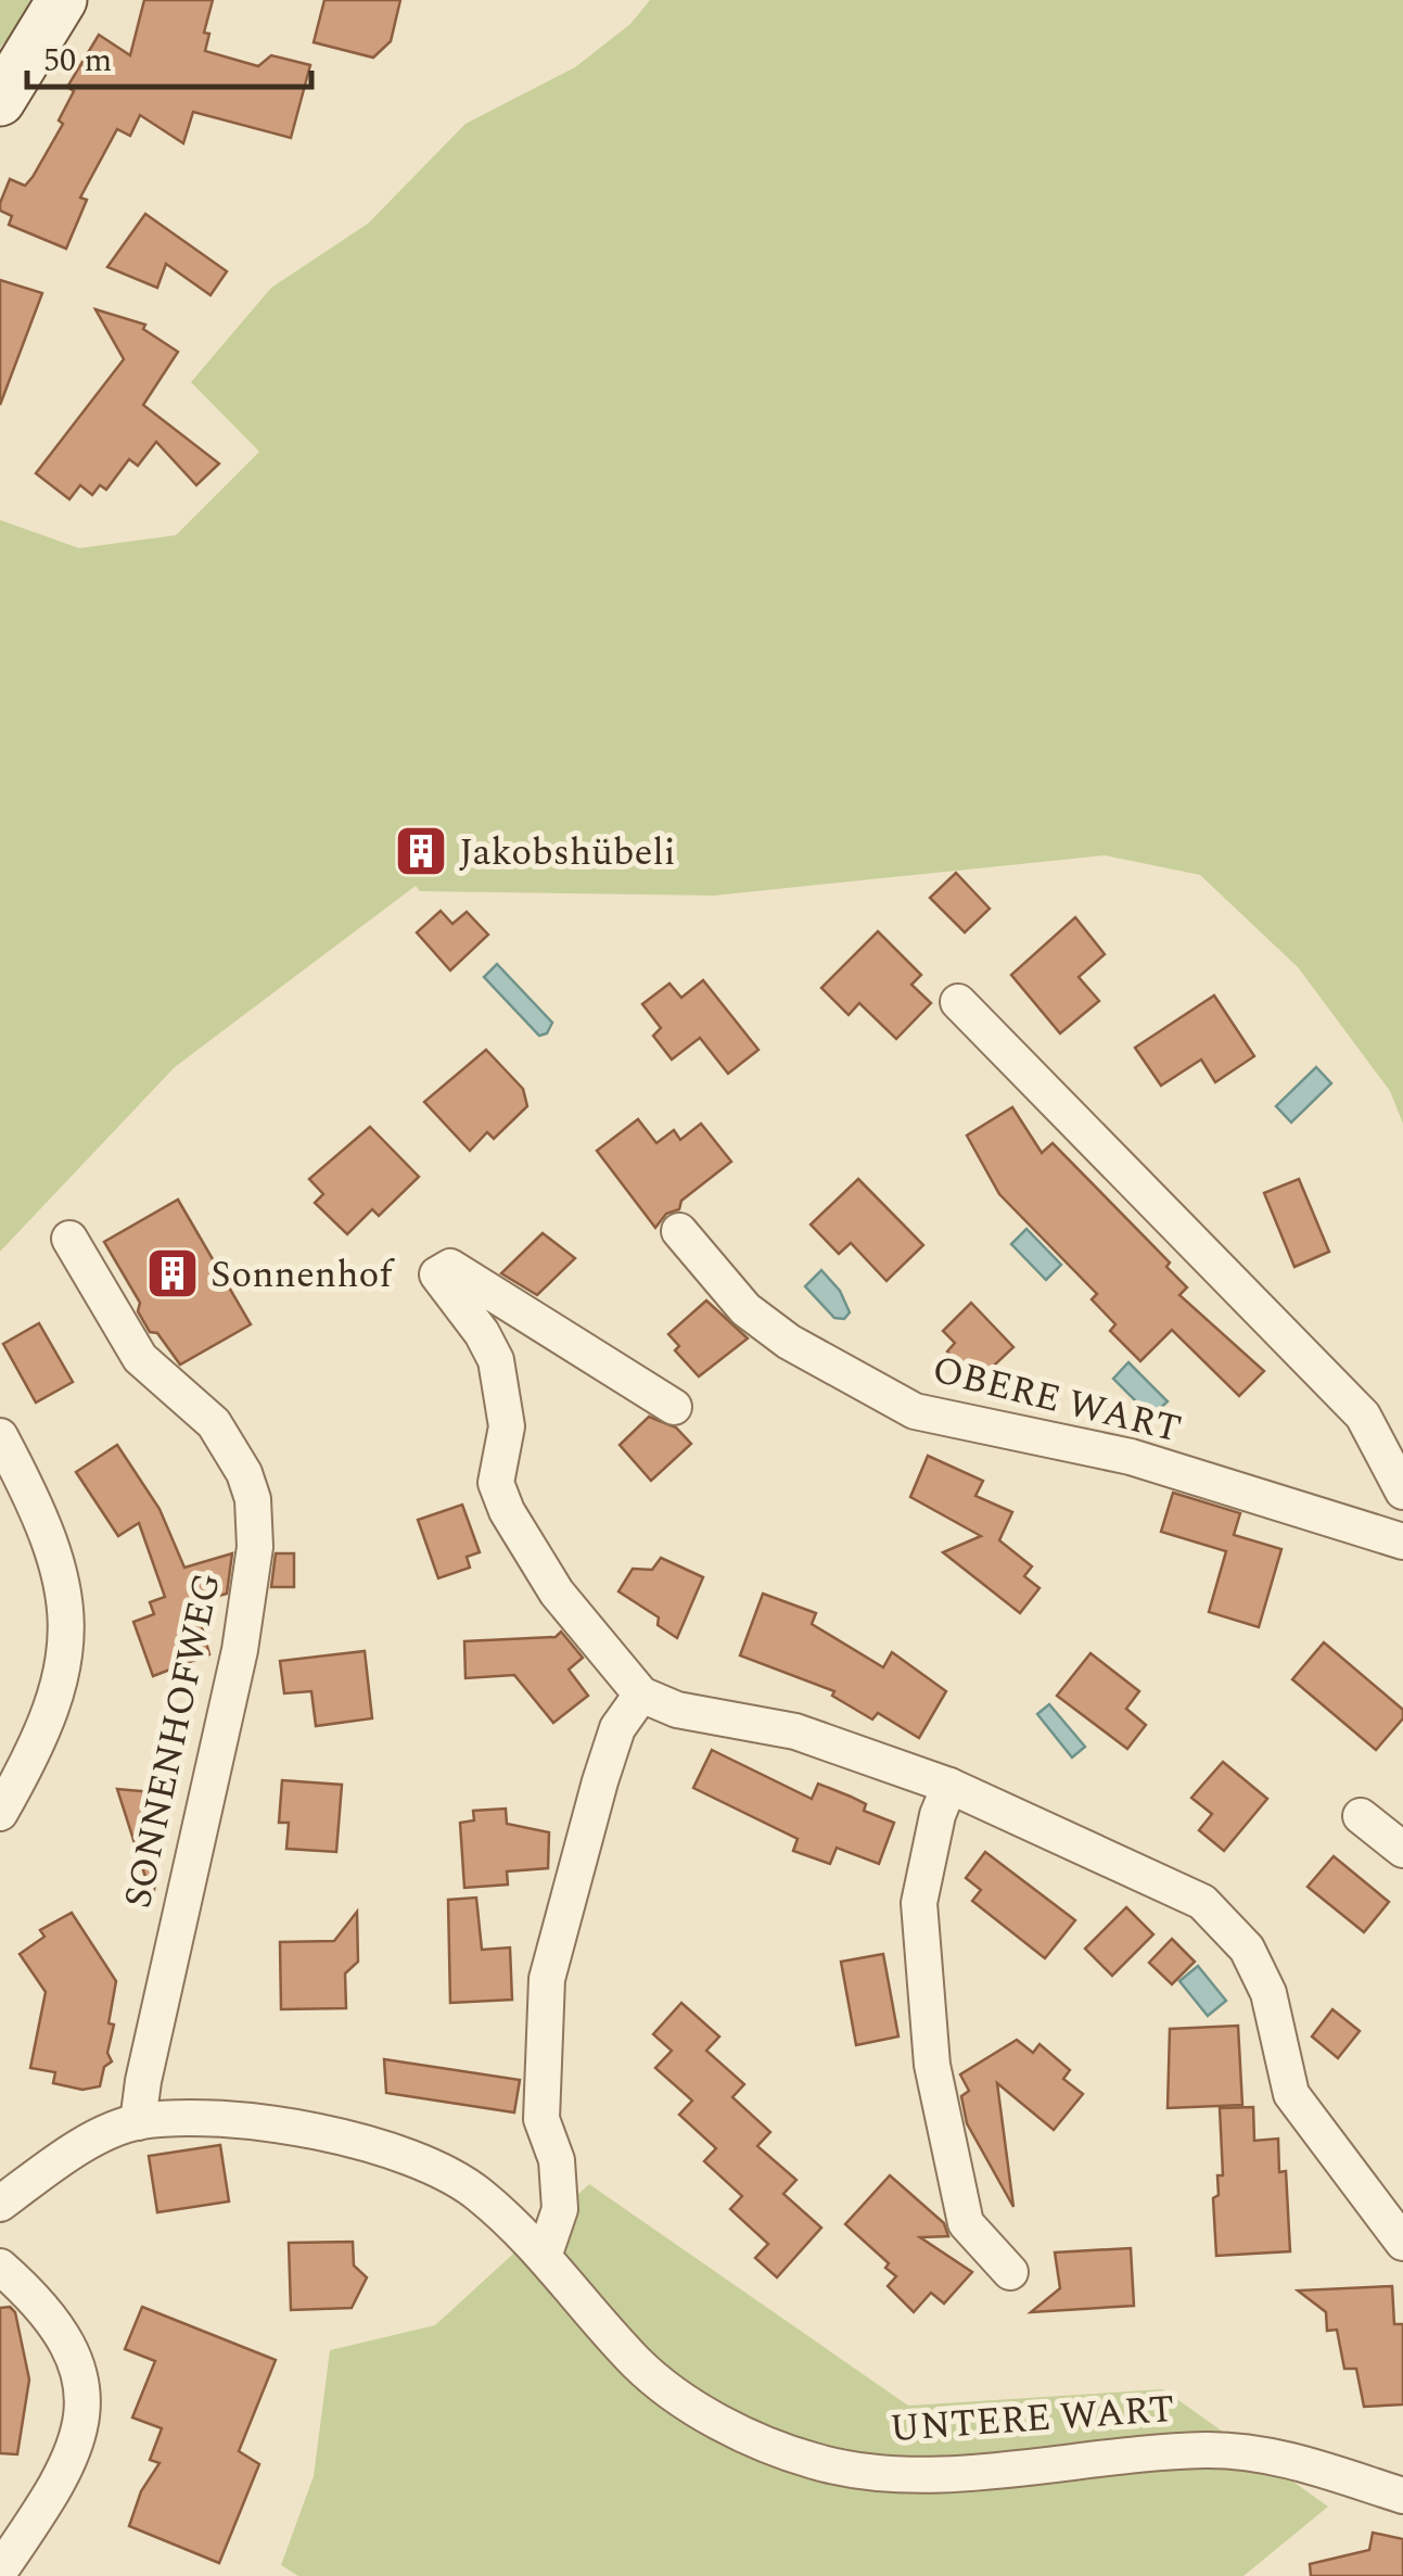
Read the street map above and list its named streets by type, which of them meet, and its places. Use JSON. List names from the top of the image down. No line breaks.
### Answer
{"streets":{"street":["OBERE WART","SONNENHOFWEG","UNTERE WART"]},"crossings":[["SONNENHOFWEG","UNTERE WART"]],"places":{"building":["Jakobshübeli","Sonnenhof"]},"scale_bar":"50 m"}
